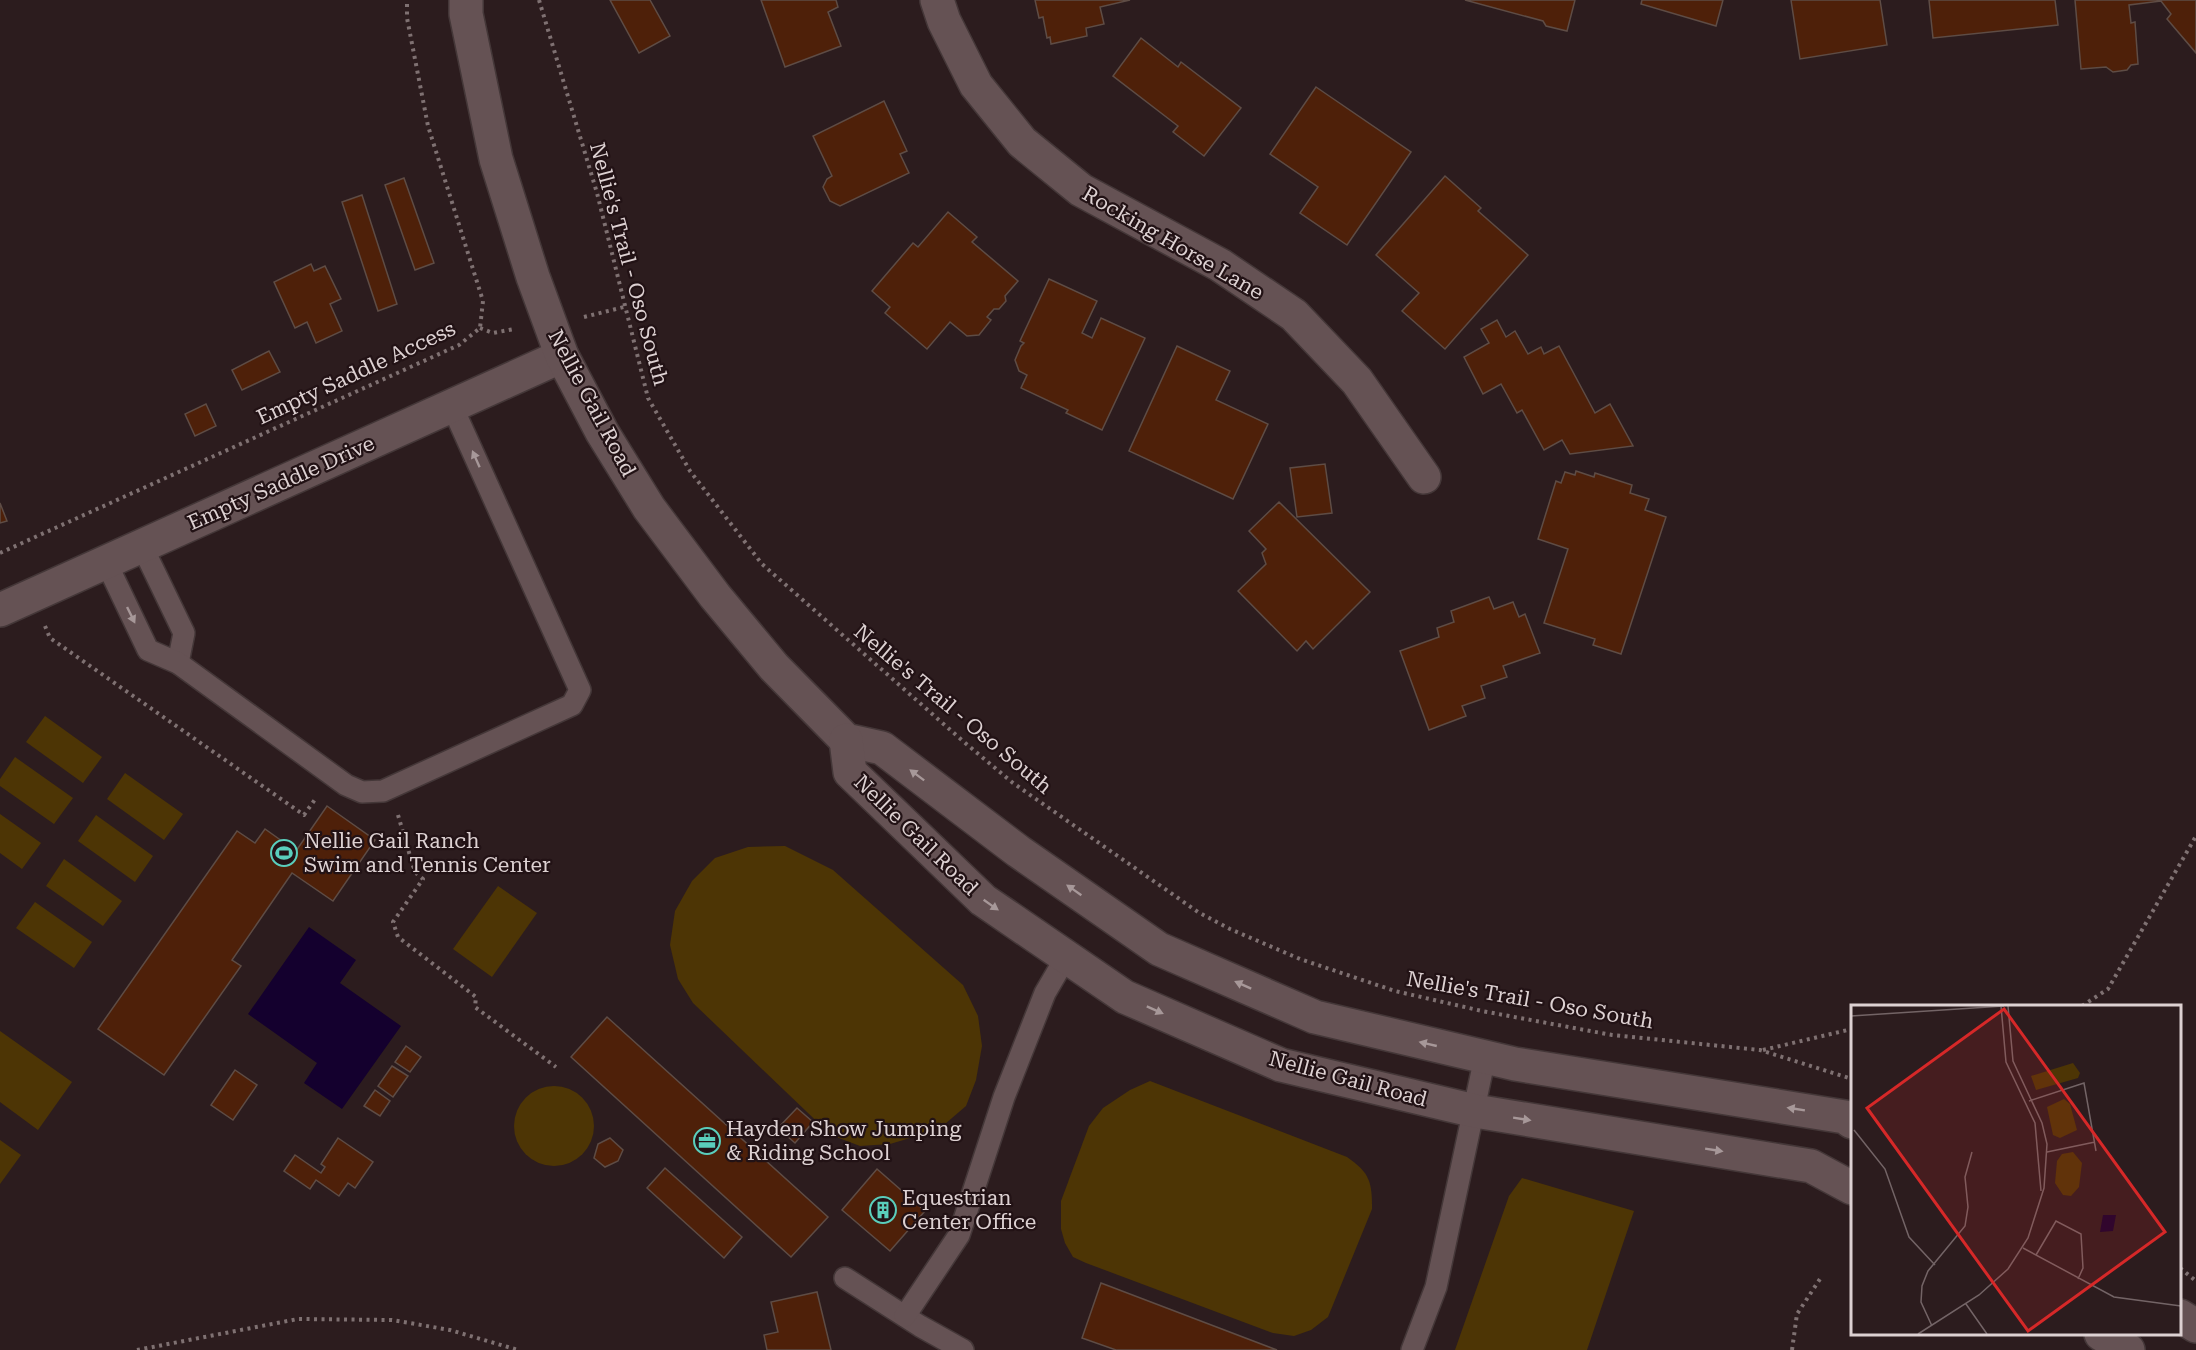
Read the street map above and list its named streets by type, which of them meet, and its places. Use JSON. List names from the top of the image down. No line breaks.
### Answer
{"streets":{"street":["Rocking Horse Lane","Nellie Gail Road","Empty Saddle Drive"],"path":["Nellie's Trail - Oso South","Empty Saddle Access"]},"crossings":[["Nellie Gail Road","Empty Saddle Drive"]],"places":{"sports":["Nellie Gail Ranch Swim and Tennis Center"],"office":["Hayden Show Jumping & Riding School"],"building":["Equestrian Center Office"]}}
